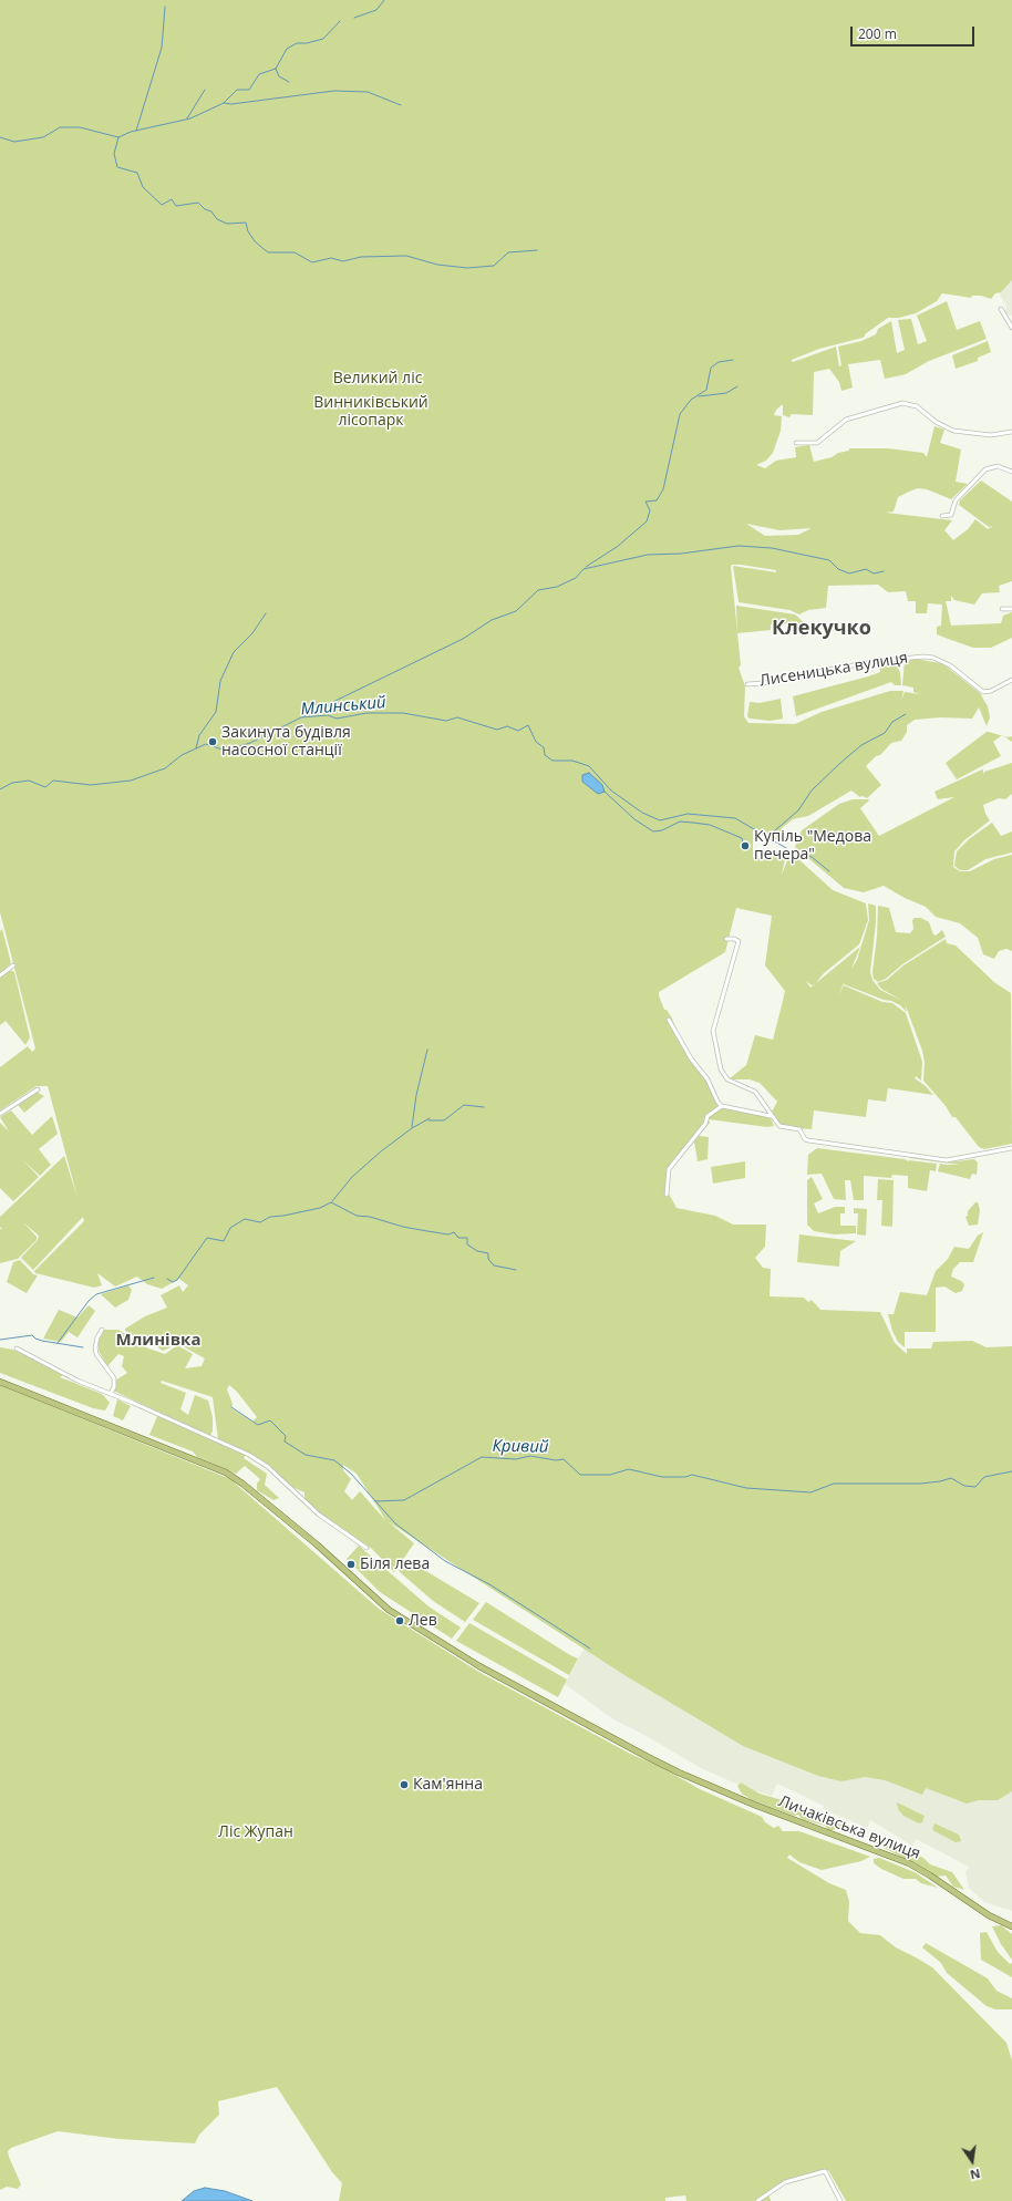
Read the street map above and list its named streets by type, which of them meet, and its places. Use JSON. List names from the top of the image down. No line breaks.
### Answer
{"streets":{"main road":["Личаківська вулиця"],"street":["Лисеницька вулиця"]},"districts":["Клекучко","Млинівка"],"water":["Млинський","Кривий"],"parks":["Великий ліс","Винниківський лісопарк","Ліс Жупан"],"places":["Закинута будівля насосної станції","Купіль \"Медова печера\"","Бiля лева","Лев","Кам'янна"],"scale_bar":"200 m","north":"bottom"}
